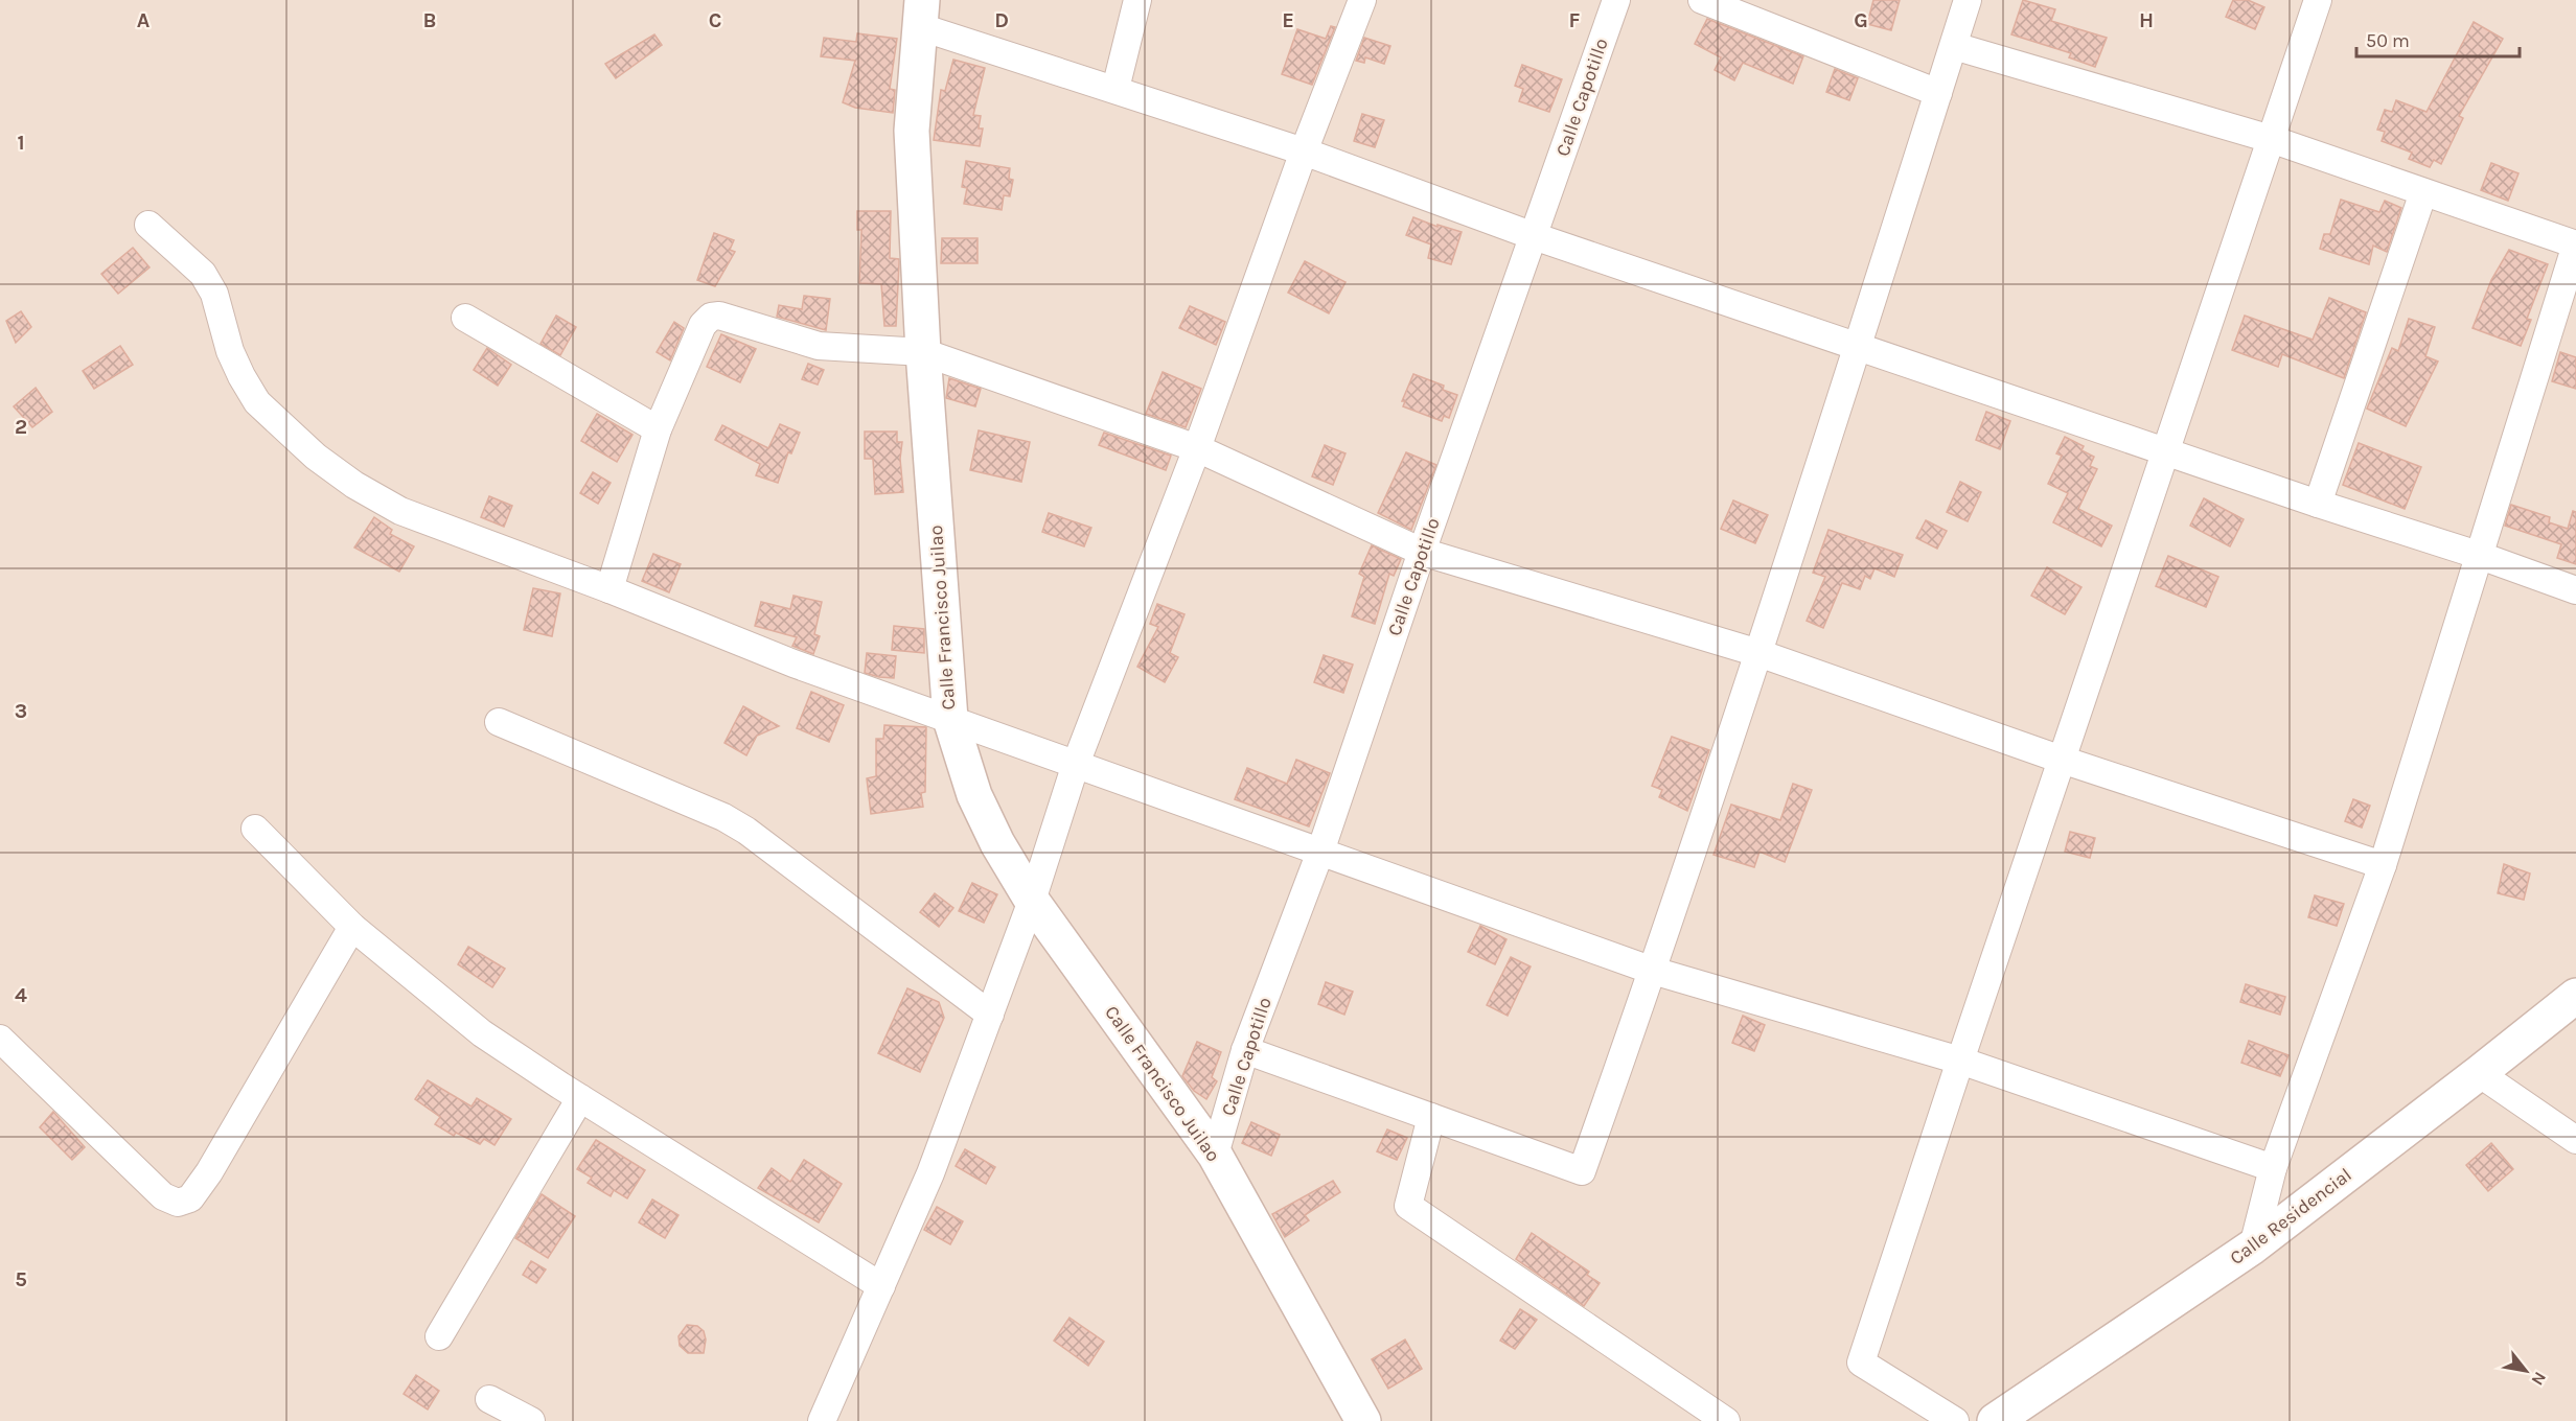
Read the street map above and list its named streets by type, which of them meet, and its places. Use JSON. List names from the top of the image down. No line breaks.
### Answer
{"streets":{"street":["Calle Capotillo","Calle Francisco Juilao","Calle Residencial"]},"crossings":[["Calle Capotillo","Calle Francisco Juilao"]],"scale_bar":"50 m","north":"bottom right","grid":{"columns":["A","B","C","D","E","F","G","H"],"rows":["1","2","3","4","5"]}}
